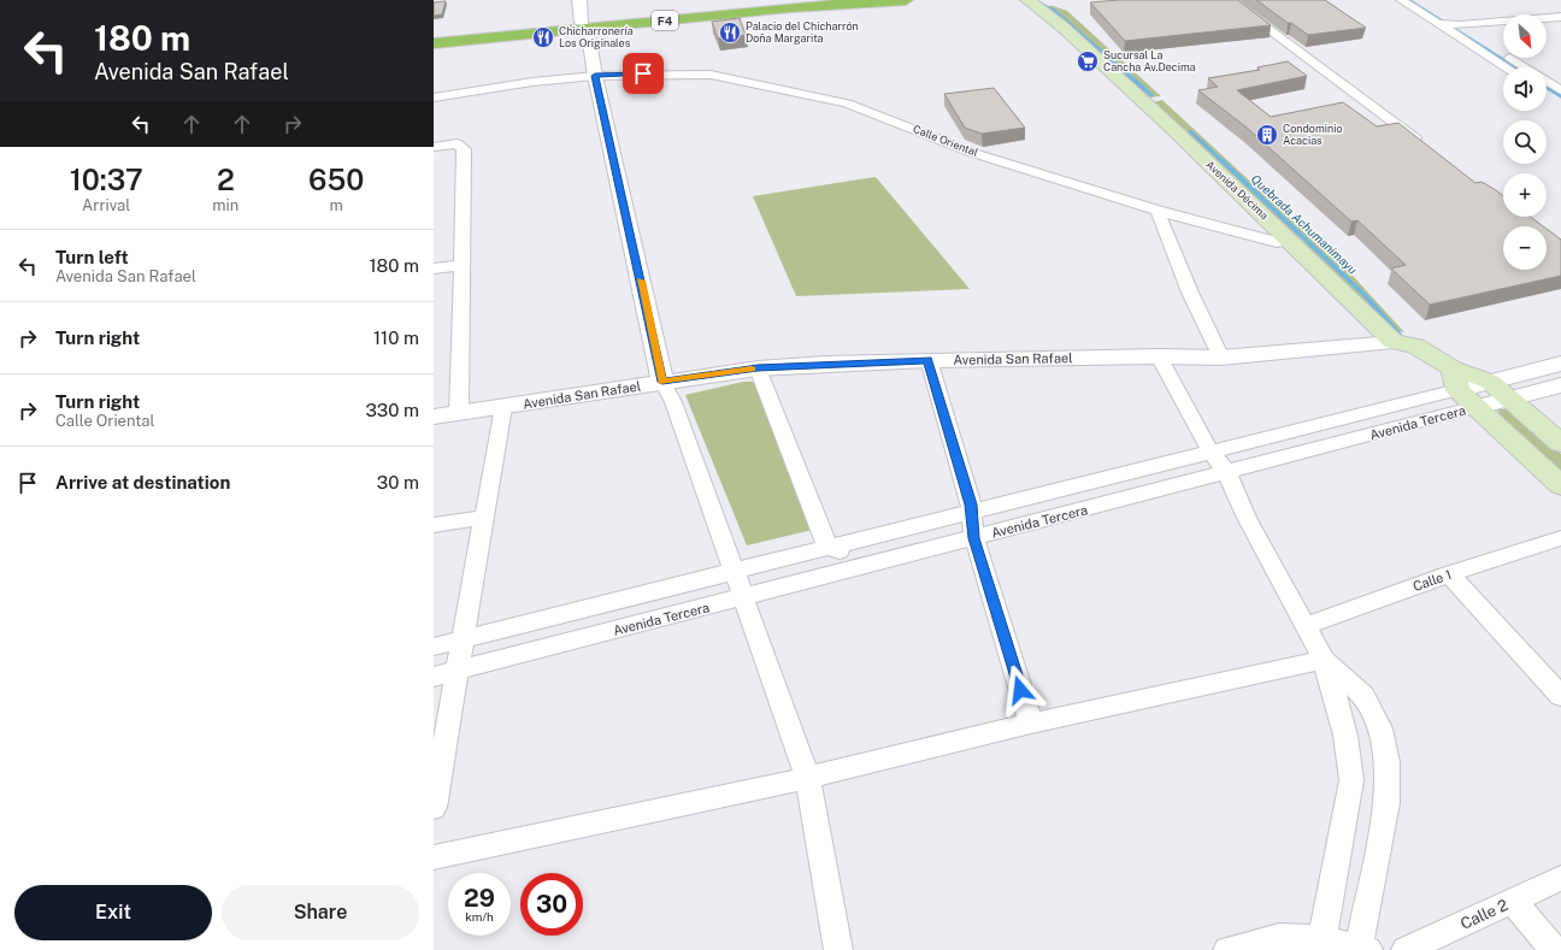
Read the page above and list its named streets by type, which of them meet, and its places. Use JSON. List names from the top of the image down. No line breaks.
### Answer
{"streets":{"highway":["F4"],"main road":["Avenida Décima"],"street":["Calle Oriental","Avenida San Rafael","Avenida Tercera","Calle 1","Calle 2"]},"crossings":[["Calle Oriental","Avenida Décima"],["Avenida Décima","Avenida San Rafael"]],"water":["Quebrada Achumanimayu"],"places":{"restaurant":["Palacio del Chicharrón Doña Margarita","Chicharronería Los Originales"],"supermarket":["Sucursal La Cancha Av.Decima"],"building":["Condominio Acacias"]},"north":"bottom right","page":{"turn":["180 m","Avenida San Rafael"],"map_buttons":["+","−"],"eta":["10:37","Arrival","2","min","650","m"],"list":[{"name":"Turn left","note":"Avenida San Rafael","value":"180 m"},{"name":"Turn right","value":"110 m"},{"name":"Turn right","note":"Calle Oriental","value":"330 m"},{"name":"Arrive at destination","value":"30 m"}],"speed":"29 km/h","limit":"30","buttons":["Exit","Share"]}}
